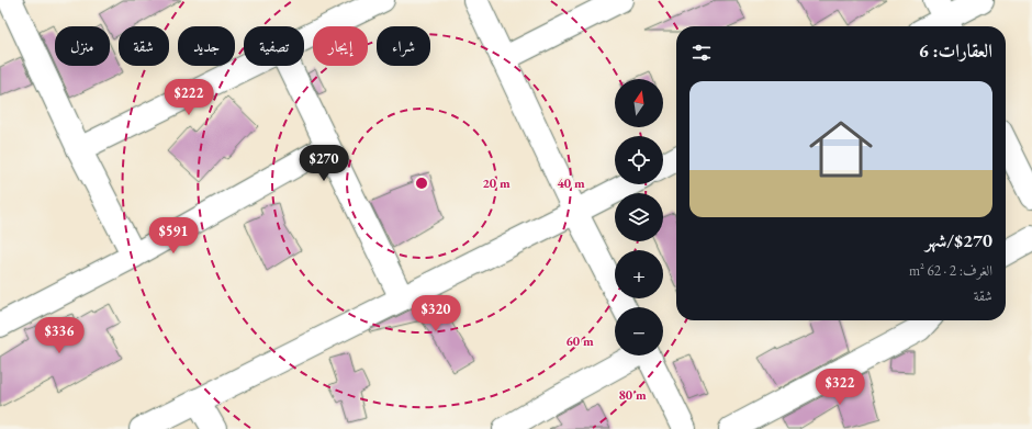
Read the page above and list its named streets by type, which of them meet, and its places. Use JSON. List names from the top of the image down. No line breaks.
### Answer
{"north":"top","page":{"chip":["شراء","إيجار","تصفية","جديد","شقة","منزل"],"heading":"العقارات: 6","map_buttons":["+","−"],"price":["$222","$270","$591","$320","$336","$322"],"list":[{"name":"$270/شهر","note":"الغرف: 2 · 62 m² · شقة"}]},"rings":["20 m","40 m","60 m","80 m"]}
